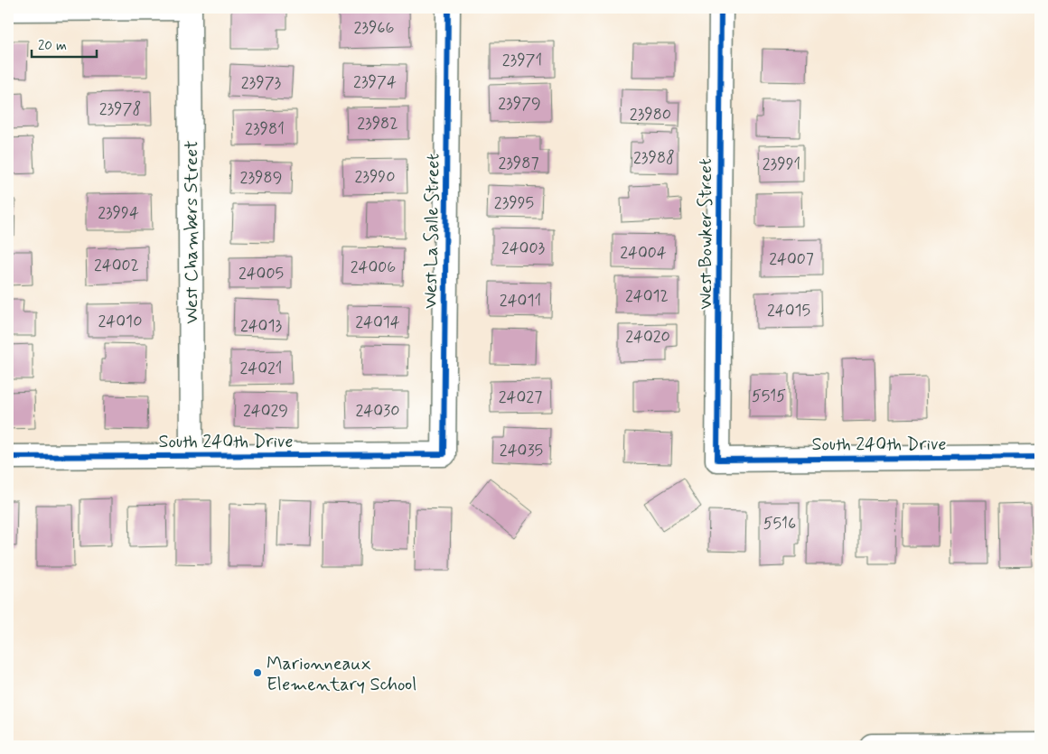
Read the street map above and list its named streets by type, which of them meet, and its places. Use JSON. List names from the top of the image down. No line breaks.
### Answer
{"streets":{"street":["West La Salle Street","West Chambers Street","West Bowker Street","South 240th Drive"]},"crossings":[["West La Salle Street","South 240th Drive"],["West Chambers Street","South 240th Drive"],["West Bowker Street","South 240th Drive"]],"places":["Marionneaux Elementary School"],"house_numbers":["23966","23971","23974","23973","23979","23978","23980","23982","23981","23988","23987","23991","23990","23989","23995","23994","24003","24004","24007","24002","24006","24005","24012","24011","24015","24010","24014","24013","24020","24021","5515","24027","24029","24030","24035","5516"],"scale_bar":"20 m"}
